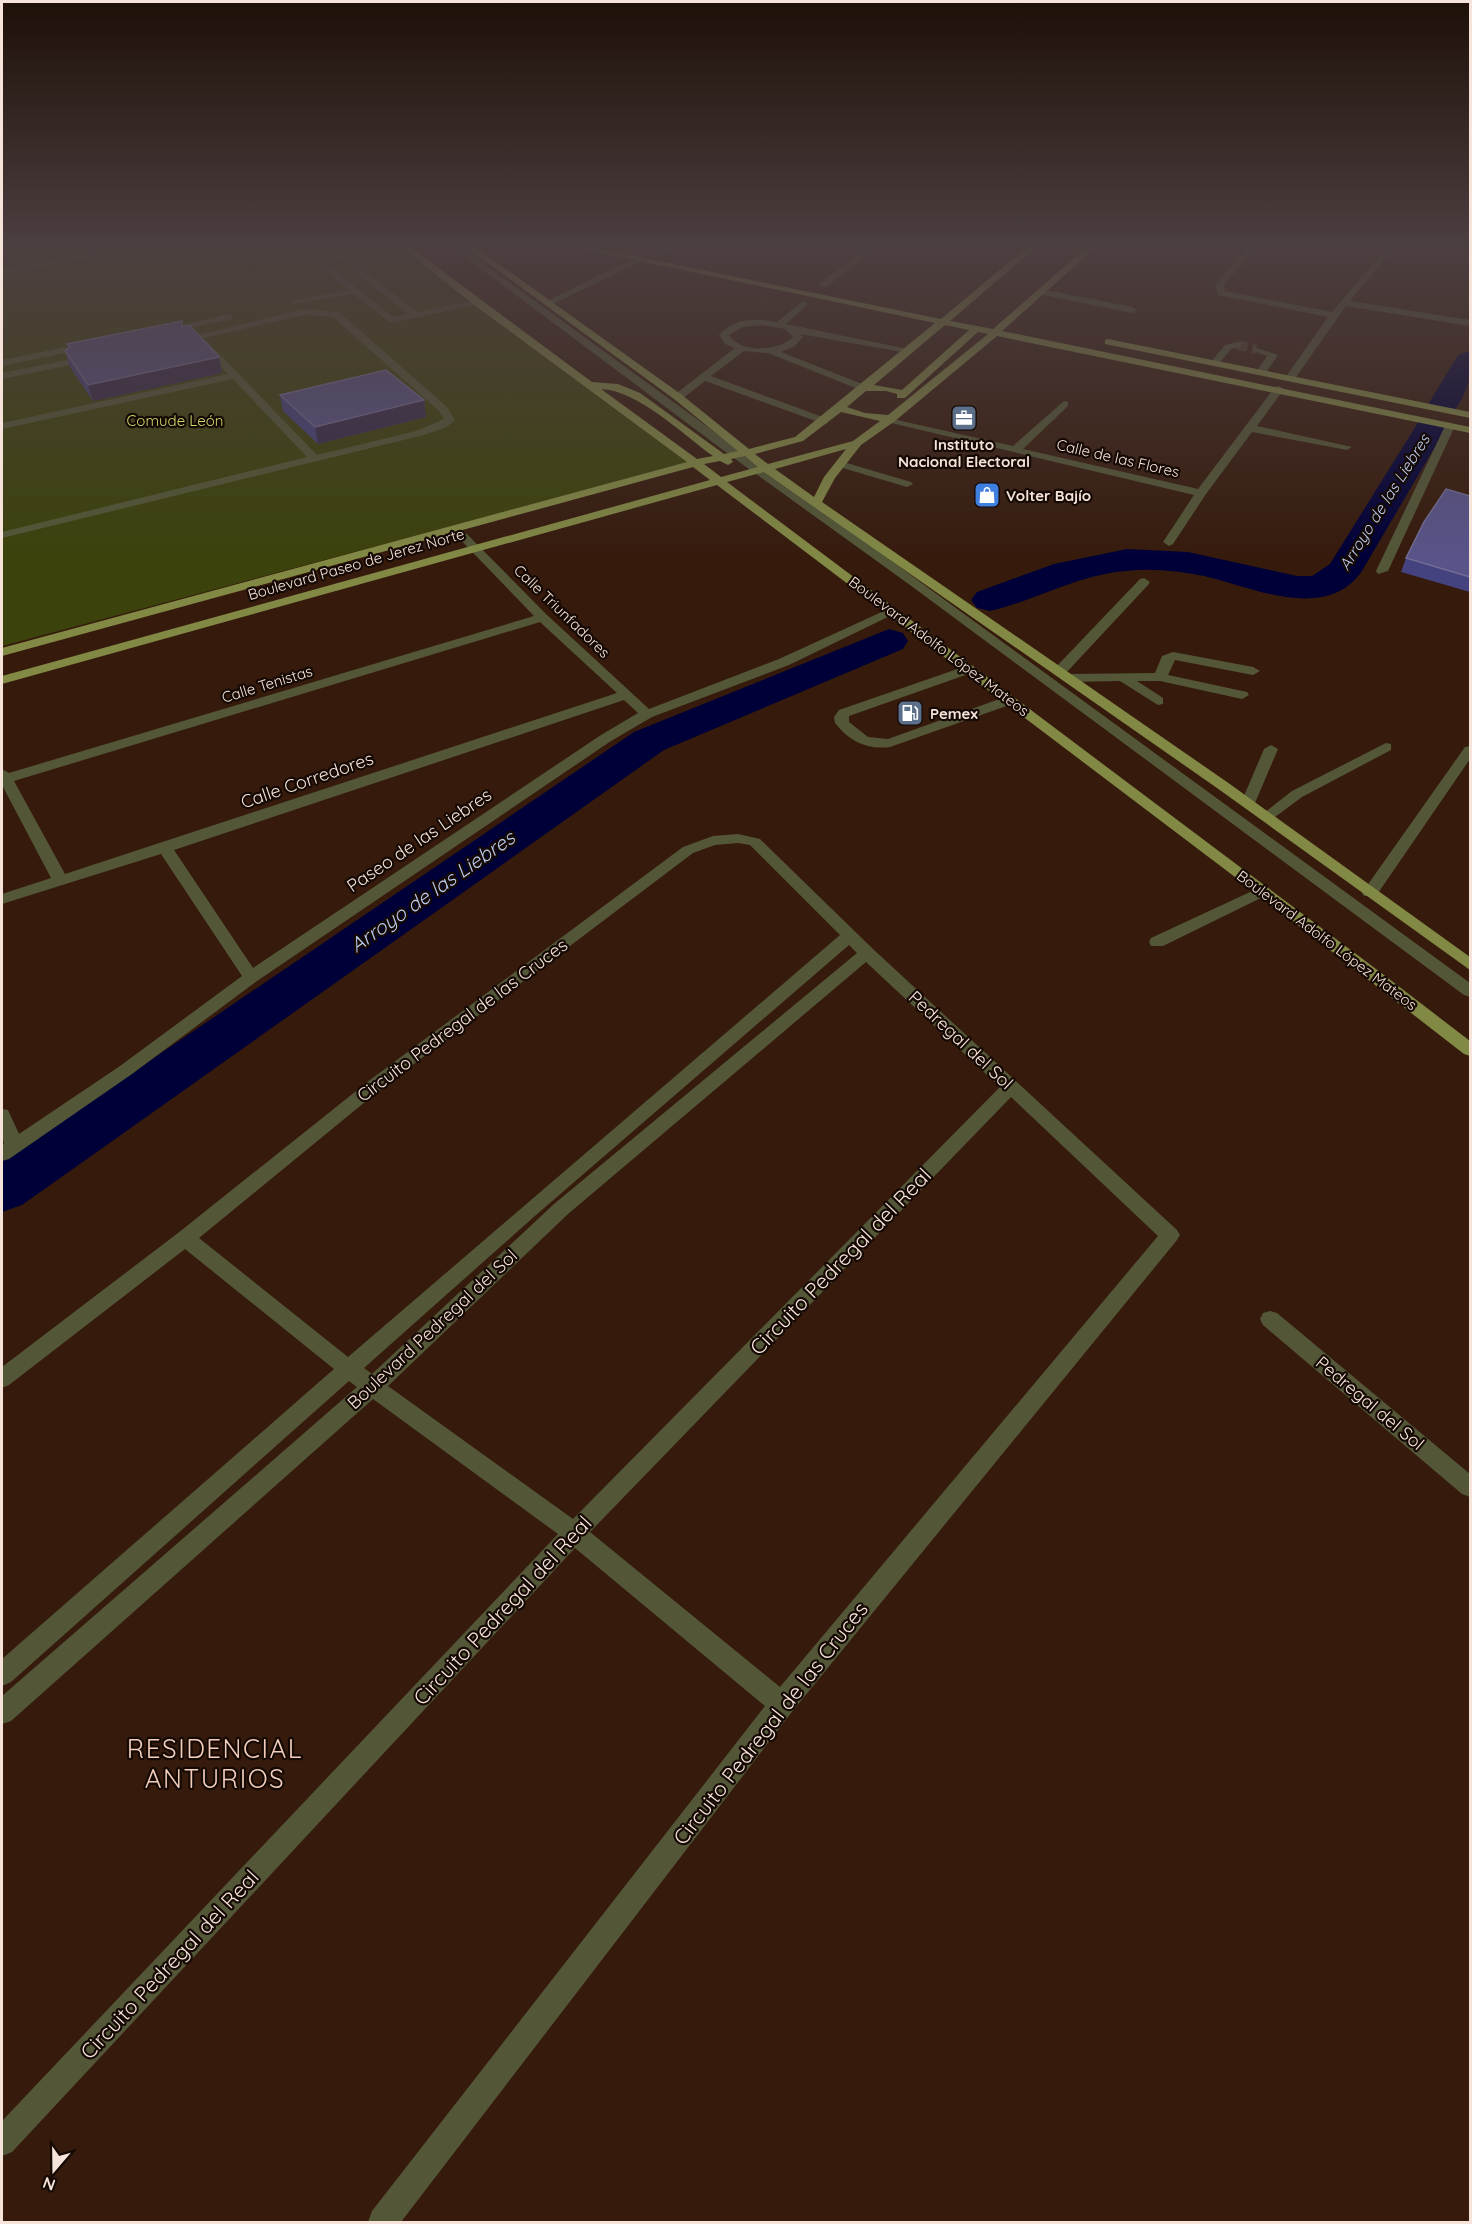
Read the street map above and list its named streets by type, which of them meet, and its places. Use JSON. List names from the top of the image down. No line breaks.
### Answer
{"streets":{"main road":["Boulevard Paseo de Jerez Norte","Boulevard Adolfo López Mateos"],"street":["Calle de las Flores","Calle Triunfadores","Calle Tenistas","Calle Corredores","Paseo de las Liebres","Circuito Pedregal de las Cruces","Pedregal del Sol","Circuito Pedregal del Real","Boulevard Pedregal del Sol"]},"crossings":[["Boulevard Paseo de Jerez Norte","Calle Triunfadores"],["Boulevard Paseo de Jerez Norte","Boulevard Adolfo López Mateos"],["Calle Triunfadores","Calle Tenistas"],["Calle Triunfadores","Calle Corredores"],["Calle Triunfadores","Paseo de las Liebres"],["Boulevard Adolfo López Mateos","Paseo de las Liebres"],["Circuito Pedregal de las Cruces","Pedregal del Sol"],["Pedregal del Sol","Circuito Pedregal del Real"],["Pedregal del Sol","Boulevard Pedregal del Sol"]],"districts":["RESIDENCIAL ANTURIOS"],"water":["Arroyo de las Liebres"],"parks":["Comude León"],"places":{"office":["Instituto Nacional Electoral"],"shop":["Volter Bajío"],"fuel station":["Pemex"]},"north":"bottom"}
